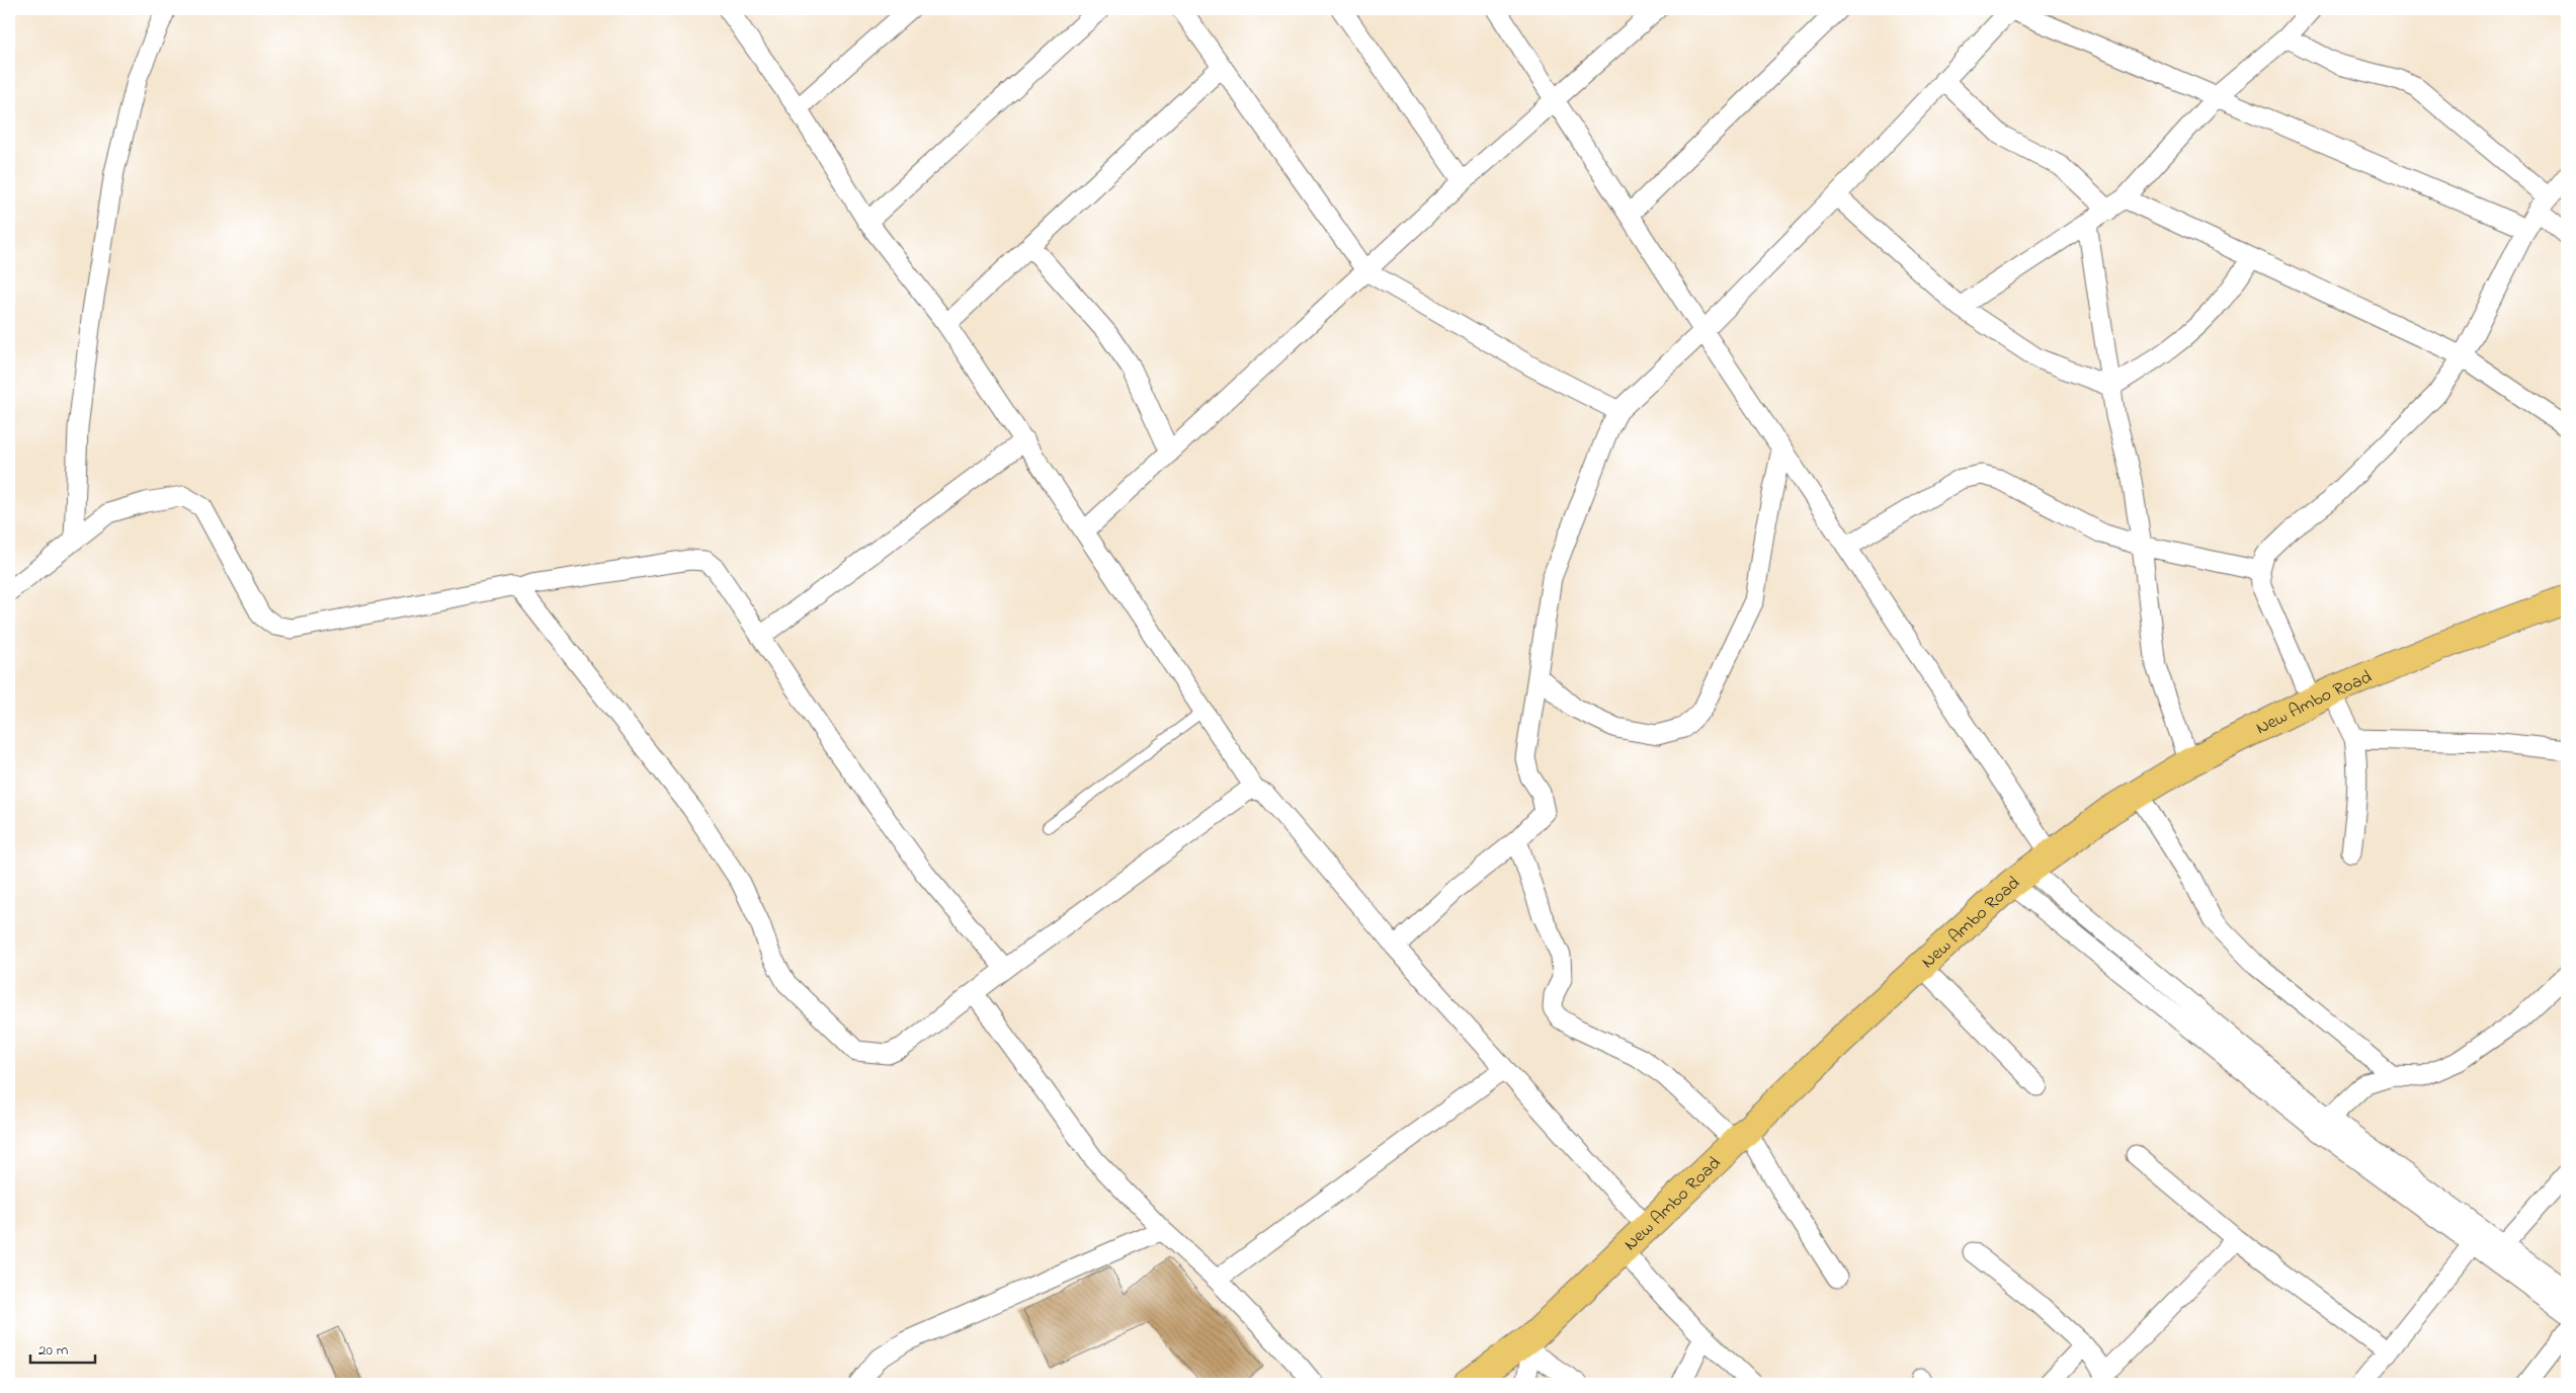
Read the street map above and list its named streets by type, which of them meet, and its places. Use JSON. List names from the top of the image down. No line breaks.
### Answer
{"streets":{"main road":["New Ambo Road"]},"scale_bar":"20 m"}
